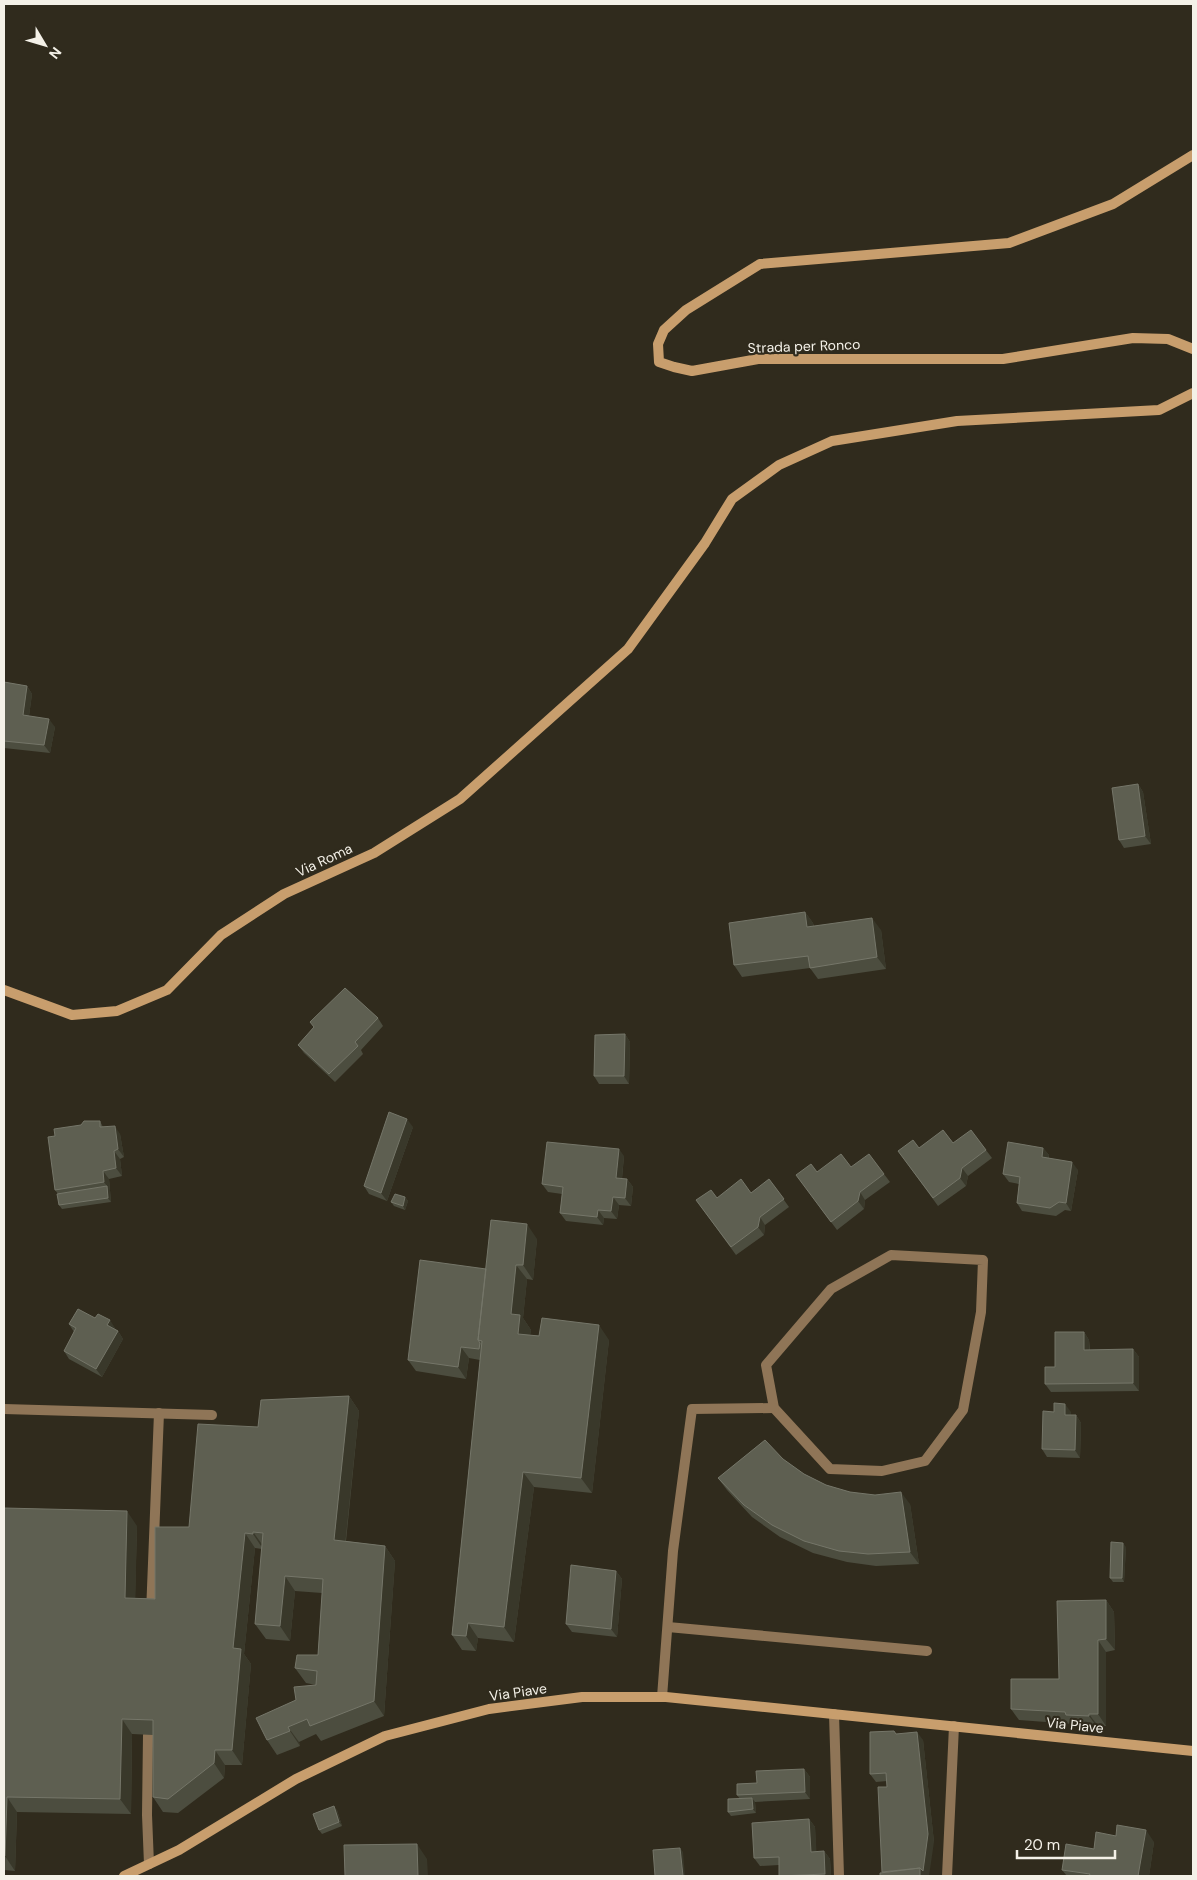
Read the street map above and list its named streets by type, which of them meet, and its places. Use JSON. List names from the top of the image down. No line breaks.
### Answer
{"streets":{"street":["Strada per Ronco","Via Roma","Via Piave"]},"scale_bar":"20 m","north":"bottom right"}
